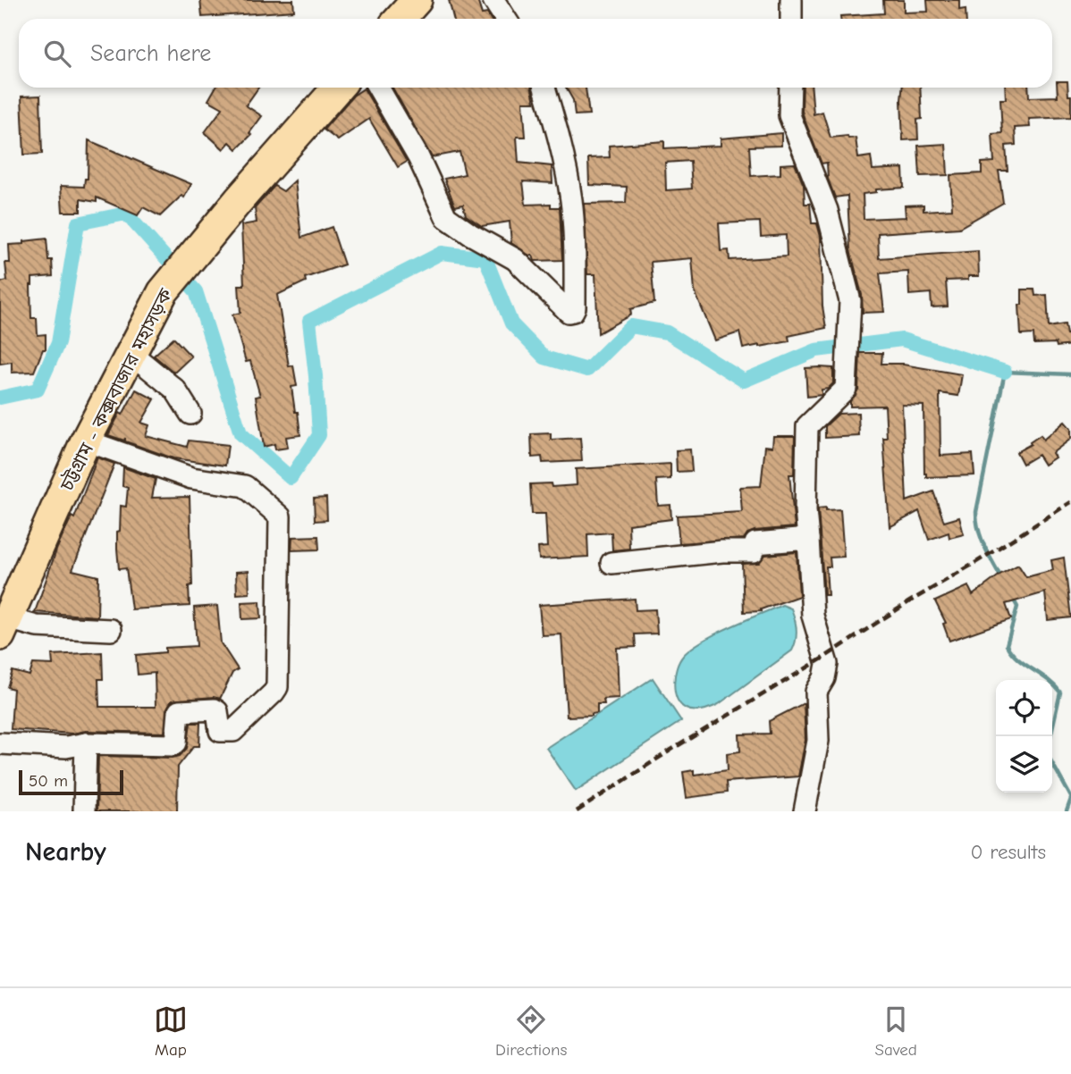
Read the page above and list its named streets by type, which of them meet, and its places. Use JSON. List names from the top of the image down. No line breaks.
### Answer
{"streets":{"highway":["চট্টগ্রাম - কক্সবাজার মহাসড়ক"]},"scale_bar":"50 m","page":{"search":"Search here","scale":"50 m","heading":["Nearby","0 results"],"nav":["Map","Directions","Saved"]}}
